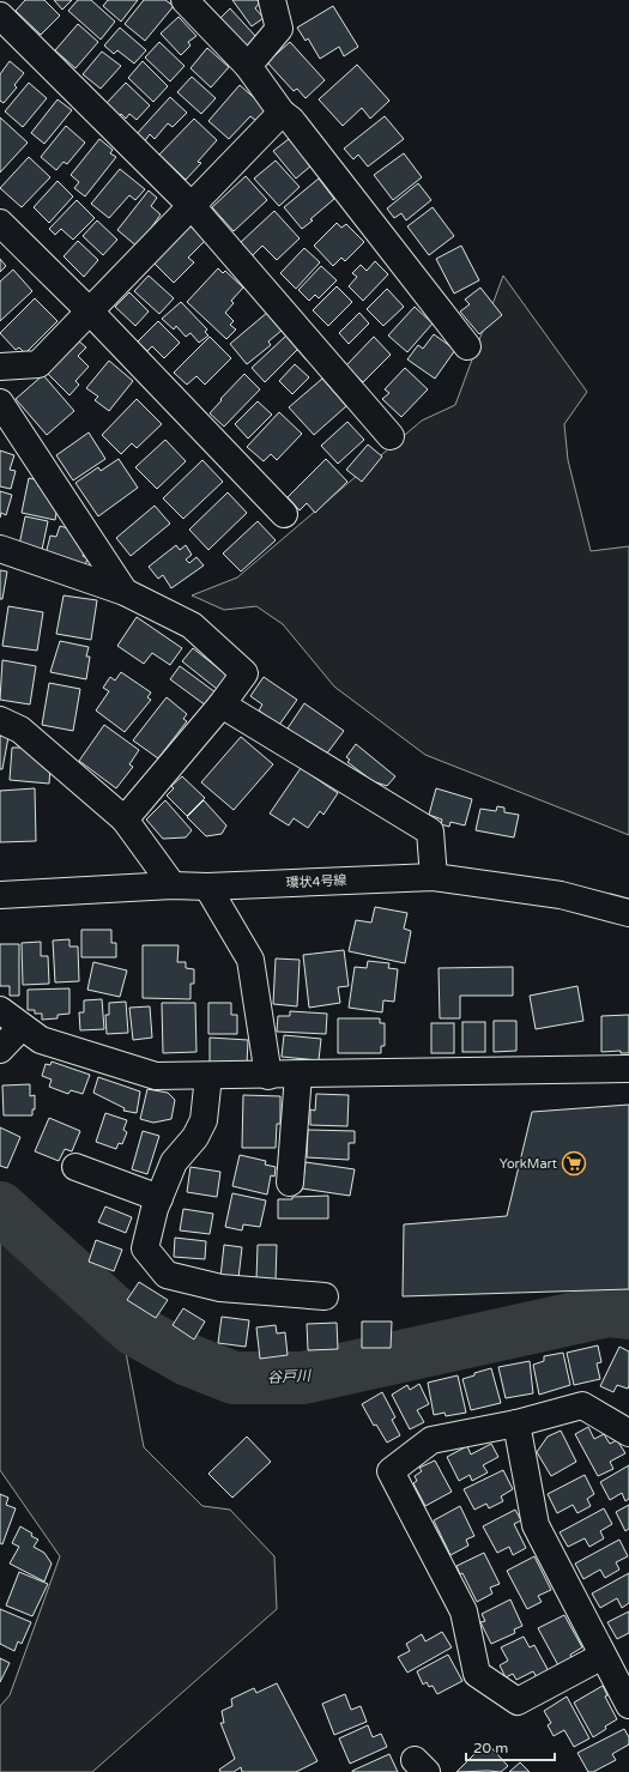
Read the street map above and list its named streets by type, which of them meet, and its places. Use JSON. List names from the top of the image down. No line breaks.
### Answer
{"streets":{"street":["環状4号線"]},"water":["谷戸川"],"places":{"supermarket":["YorkMart"]},"scale_bar":"20 m"}
